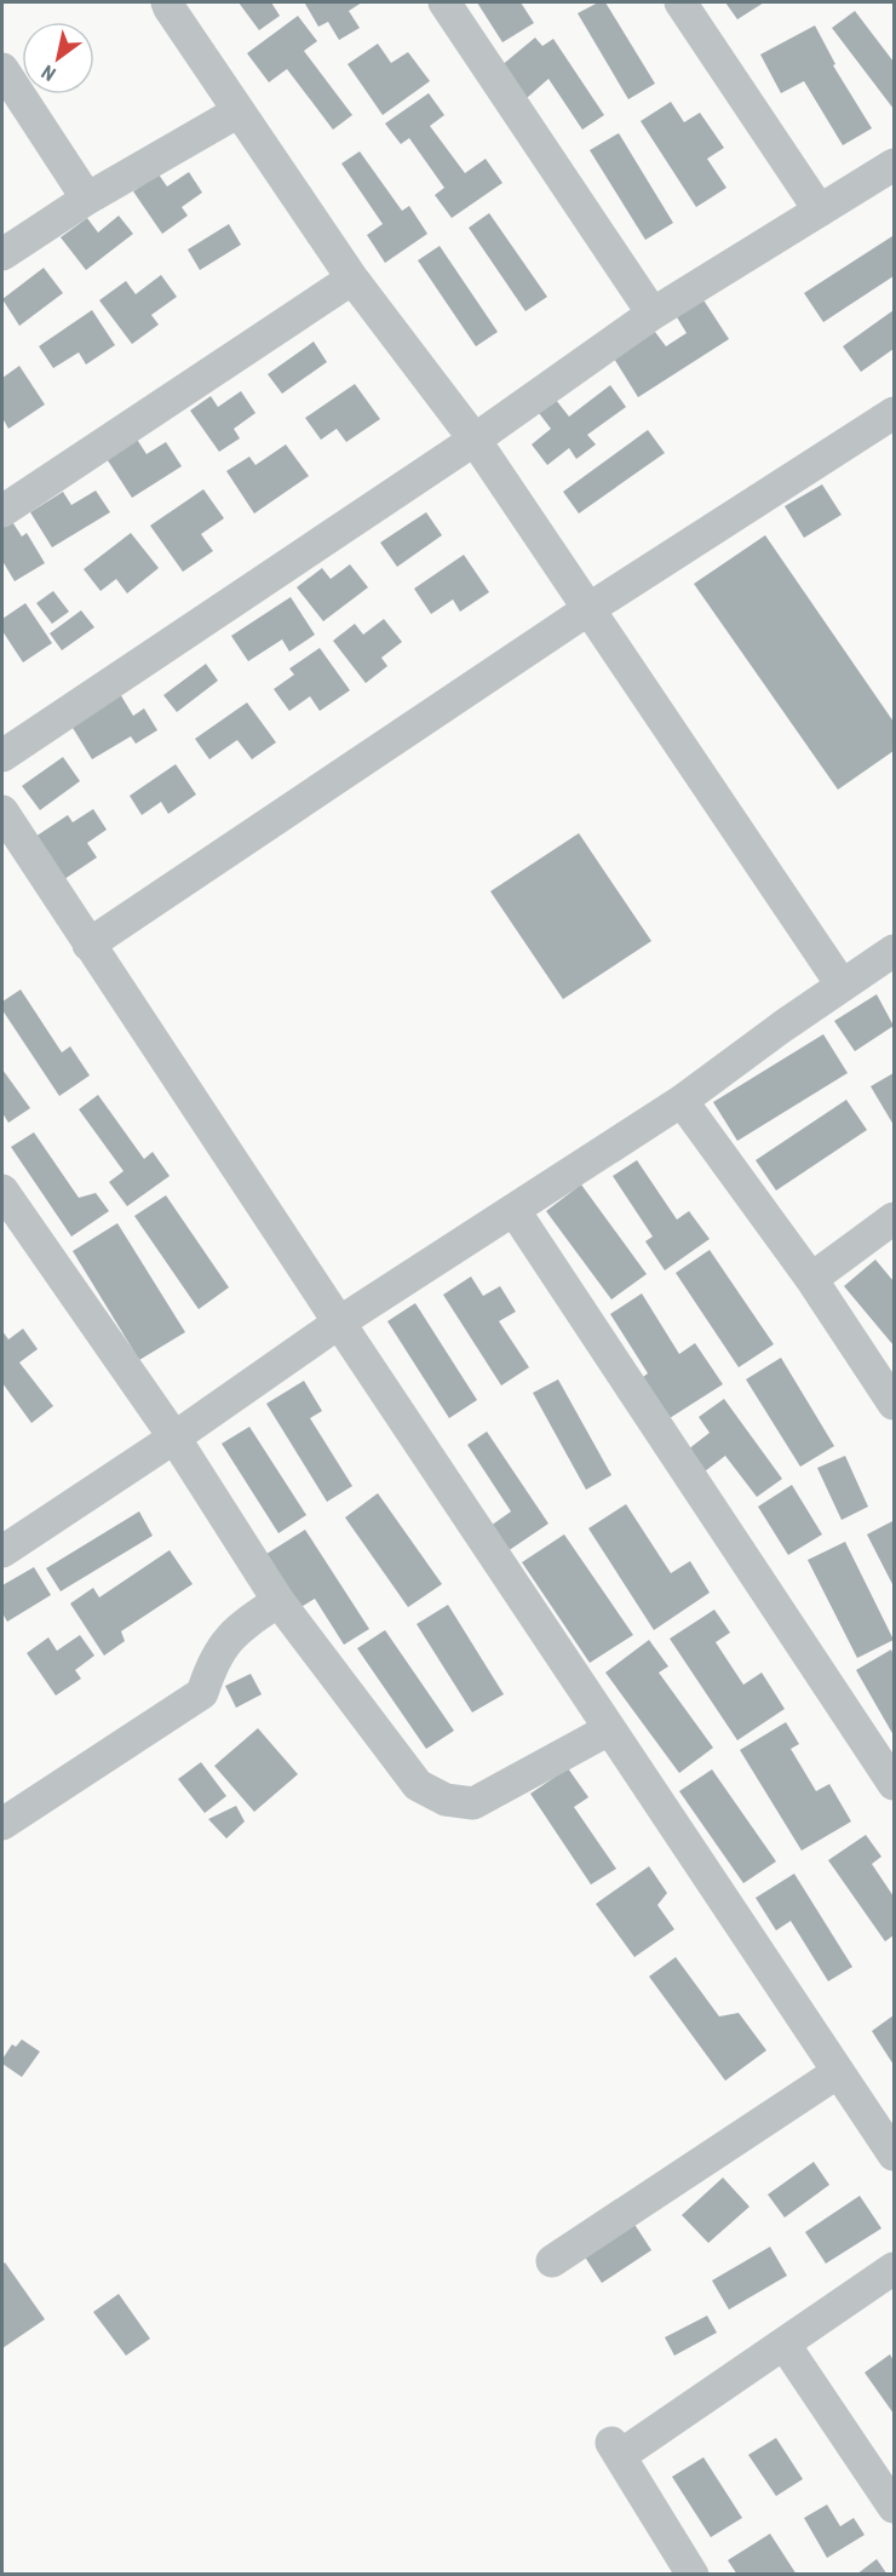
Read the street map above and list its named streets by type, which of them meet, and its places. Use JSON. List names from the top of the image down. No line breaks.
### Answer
{"north":"bottom left"}
